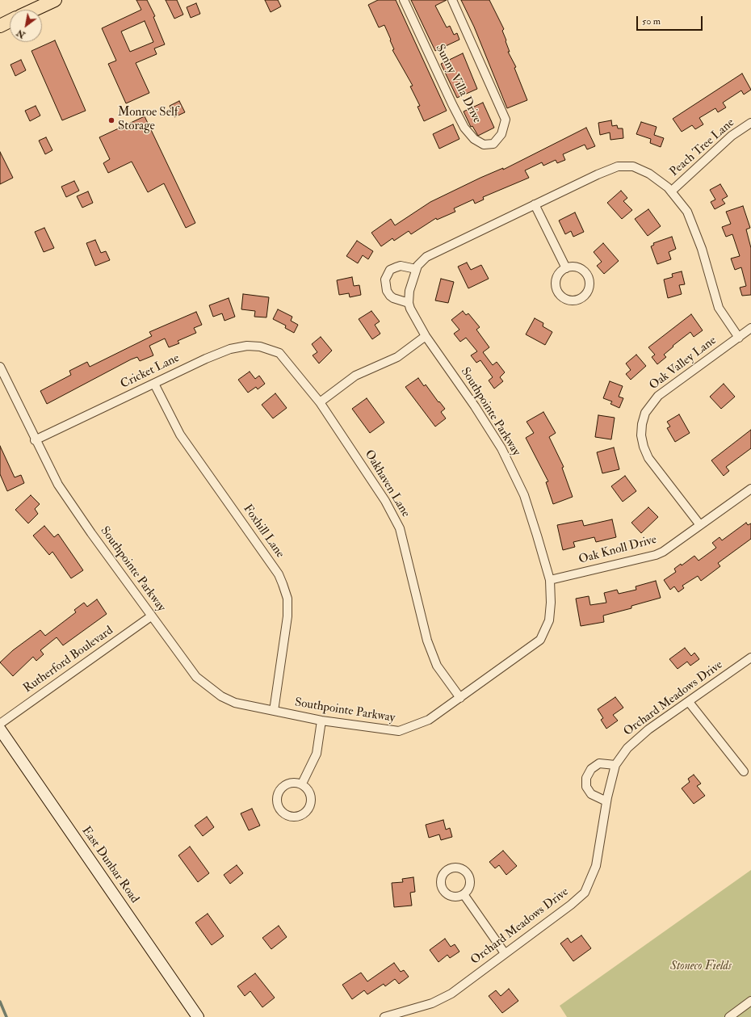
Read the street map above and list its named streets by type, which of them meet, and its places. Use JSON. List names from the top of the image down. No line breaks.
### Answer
{"streets":{"street":["Sunny Villa Drive","Peach Tree Lane","Oak Valley Lane","Cricket Lane","Southpointe Parkway","Oakhaven Lane","Foxhill Lane","Oak Knoll Drive","Rutherford Boulevard","Orchard Meadows Drive","East Dunbar Road"]},"crossings":[["Oak Valley Lane","Oak Knoll Drive"],["Cricket Lane","Southpointe Parkway"],["Cricket Lane","Oakhaven Lane"],["Cricket Lane","Foxhill Lane"],["Southpointe Parkway","Oakhaven Lane"],["Southpointe Parkway","Foxhill Lane"],["Southpointe Parkway","Oak Knoll Drive"],["Southpointe Parkway","Rutherford Boulevard"]],"parks":["Stoneco Fields"],"places":["Monroe Self Storage"],"scale_bar":"50 m","north":"bottom left"}
